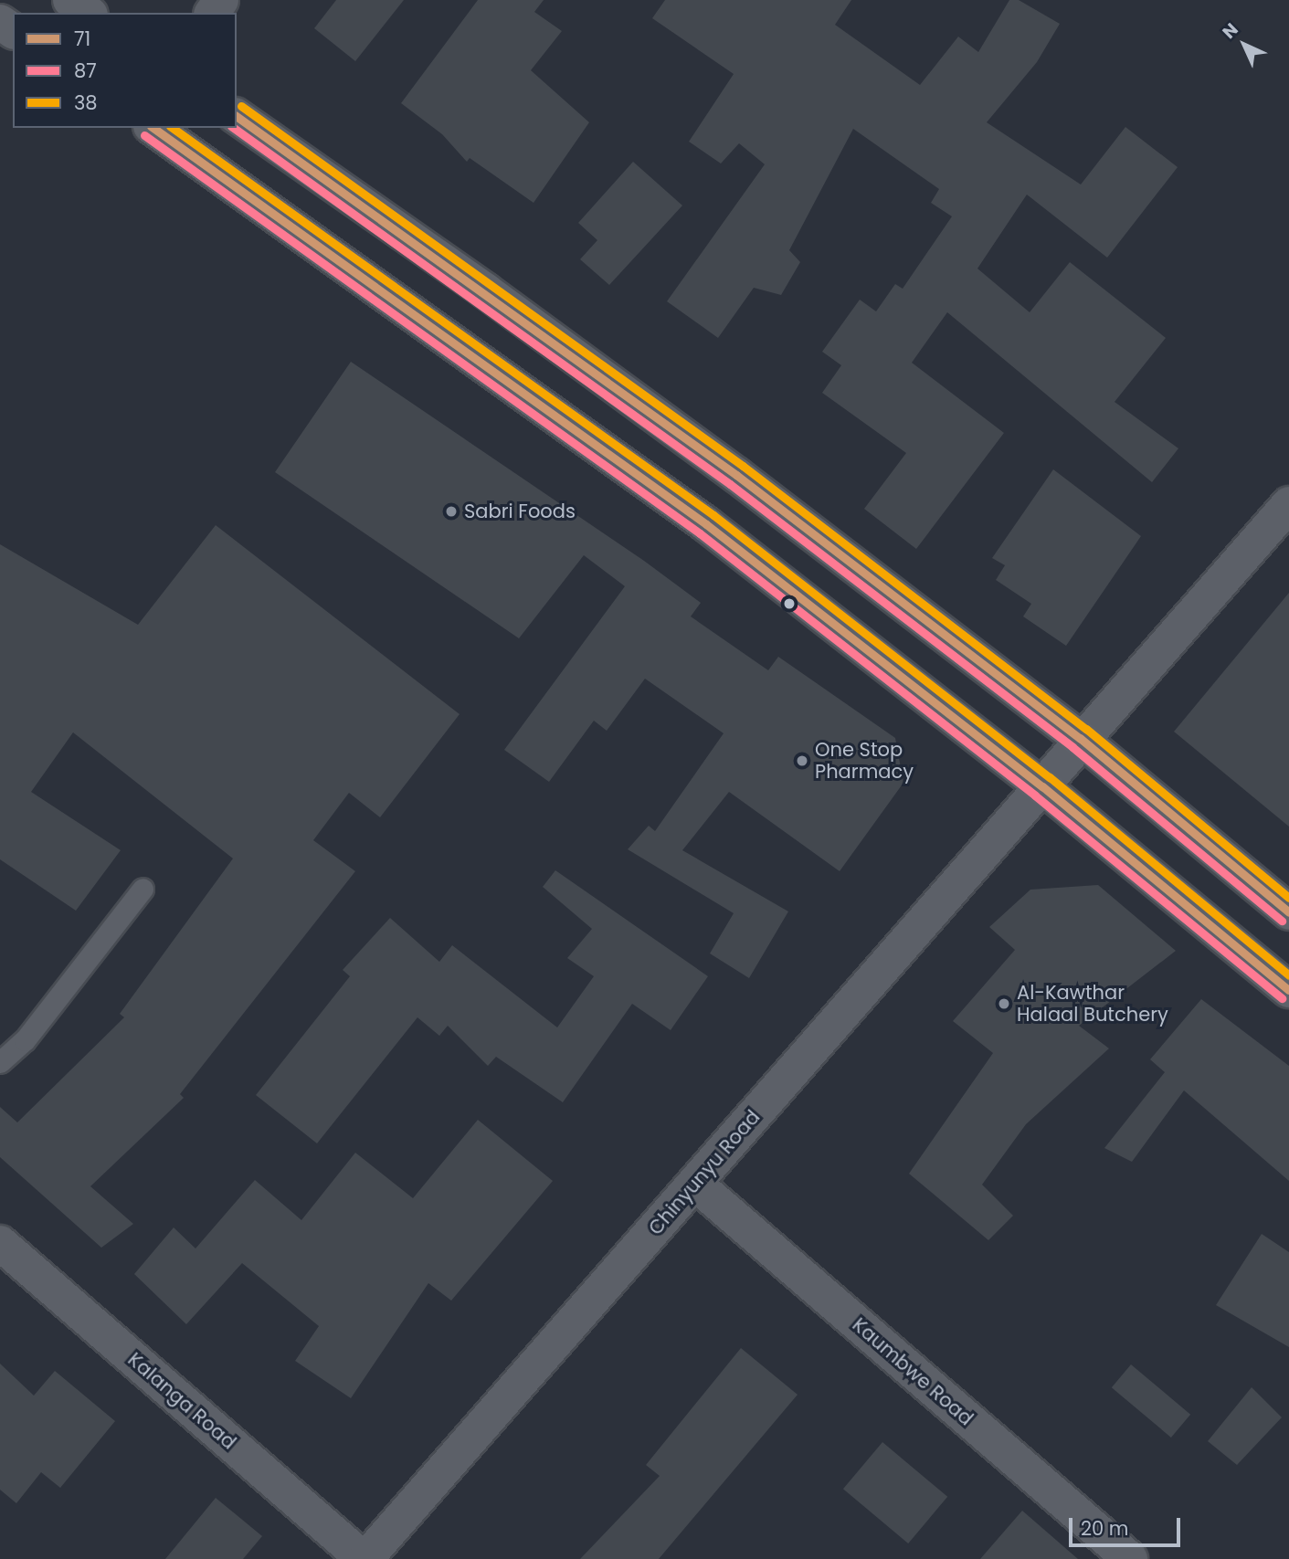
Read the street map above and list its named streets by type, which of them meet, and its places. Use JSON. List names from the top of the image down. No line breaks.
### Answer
{"streets":{"street":["Chinyunyu Road","Kaumbwe Road","Kalanga Road"]},"crossings":[["Chinyunyu Road","Kaumbwe Road"],["Chinyunyu Road","Kalanga Road"]],"places":["Sabri Foods","One Stop Pharmacy","Al-Kawthar Halaal Butchery"],"lines":["transit line 38","transit line 71","transit line 87"],"legend":["71","87","38"],"scale_bar":"20 m","north":"top left"}
